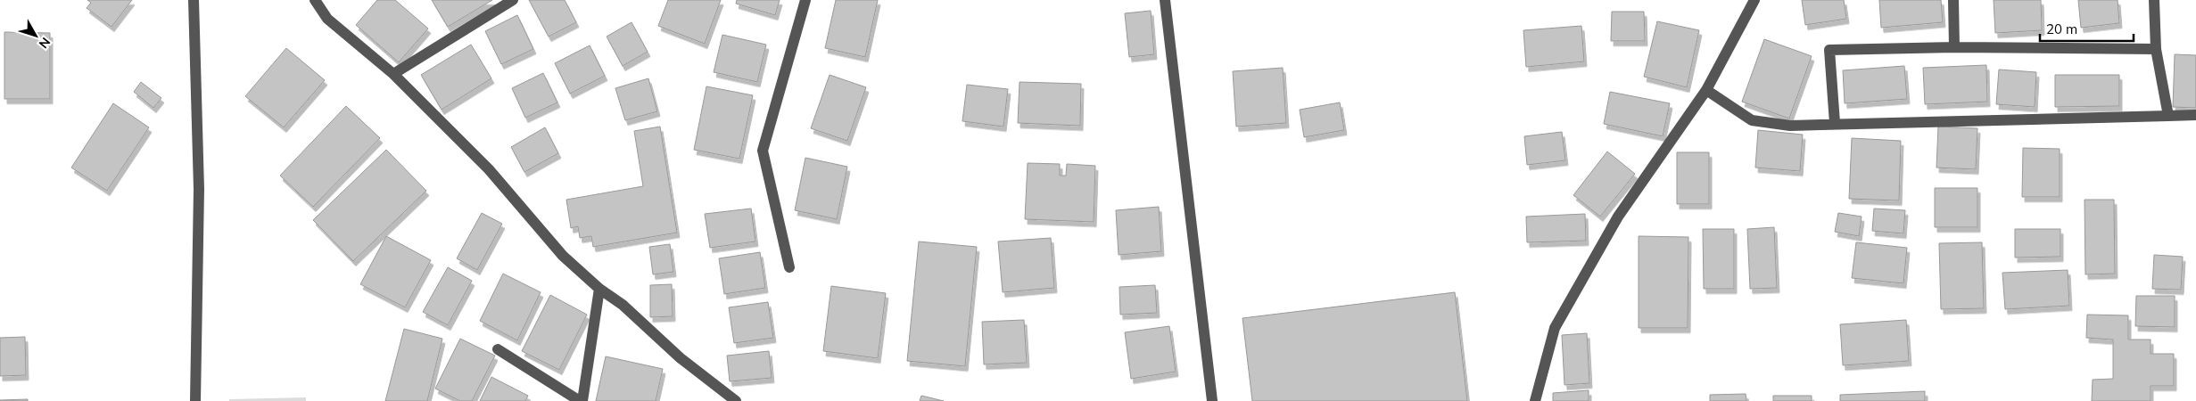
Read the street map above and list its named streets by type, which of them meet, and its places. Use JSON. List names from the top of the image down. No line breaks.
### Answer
{"scale_bar":"20 m","north":"bottom right"}
